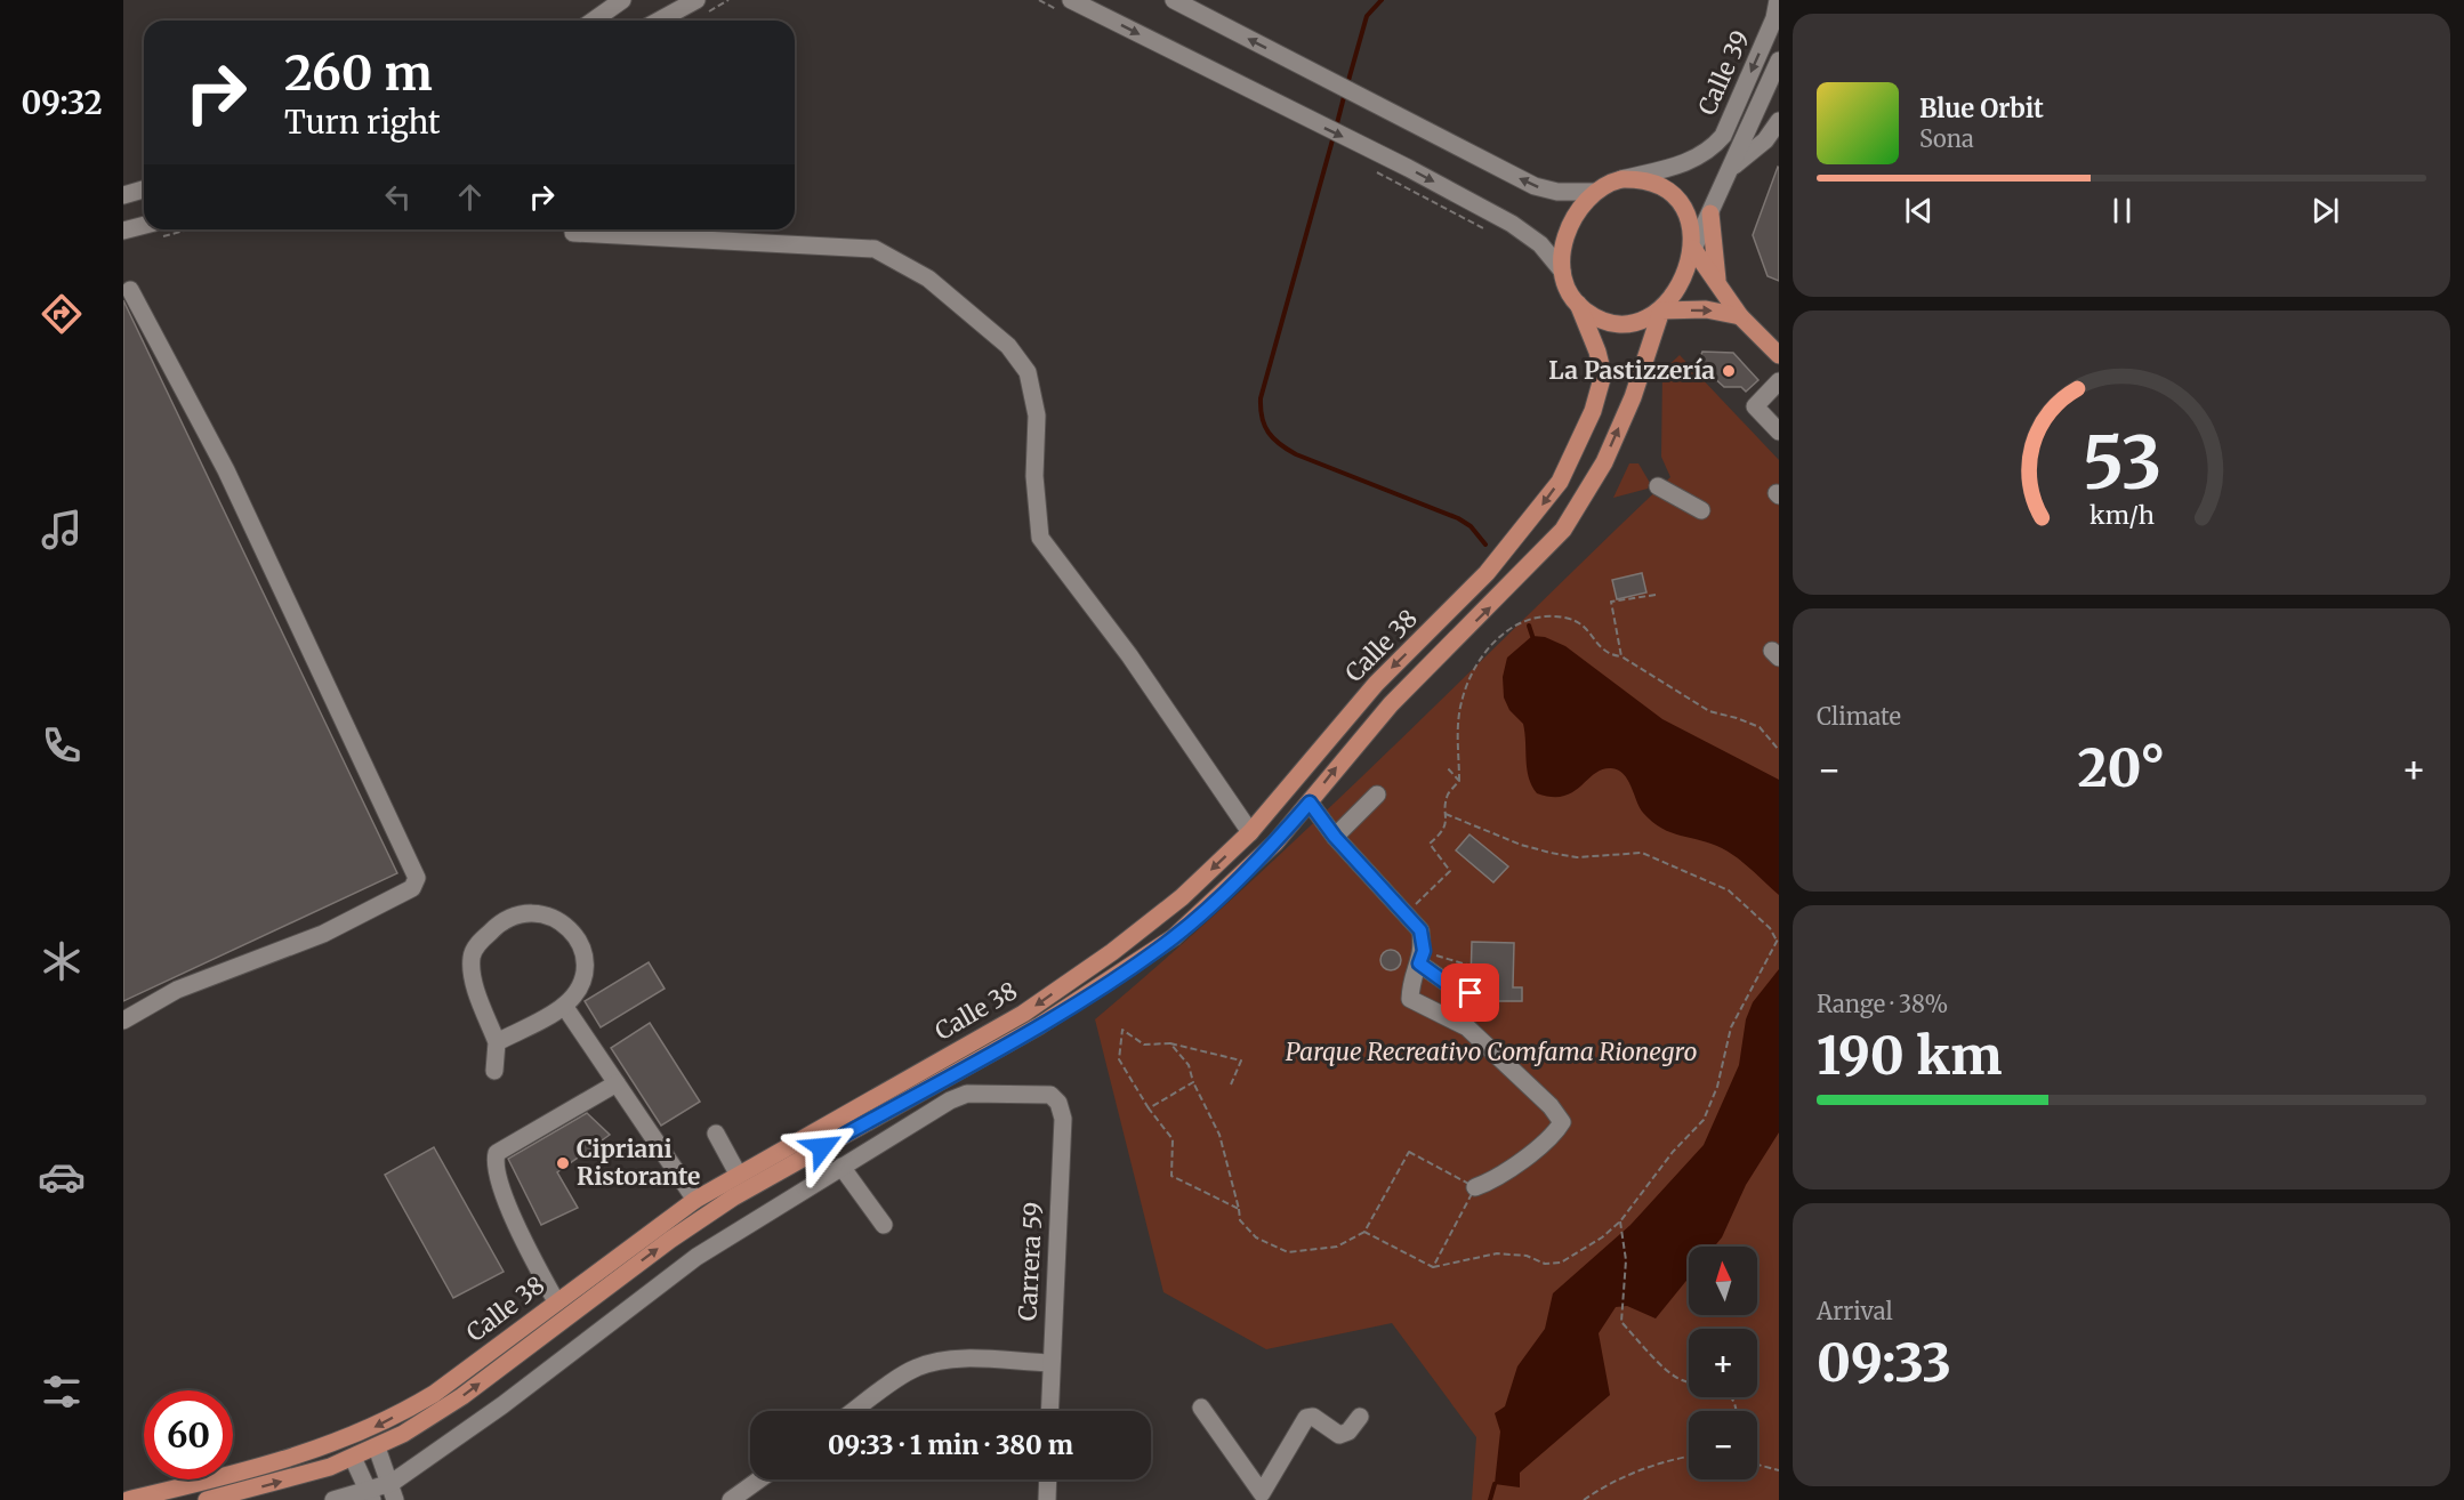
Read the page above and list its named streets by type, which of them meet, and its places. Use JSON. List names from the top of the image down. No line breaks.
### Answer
{"streets":{"main road":["Calle 38"],"street":["Calle 39","Carrera 59"]},"crossings":[["Calle 39","Calle 38"]],"parks":["Parque Recreativo Comfama Rionegro"],"places":["La Pastizzería","Cipriani Ristorante"],"north":"top","page":{"tabs":"09:32","turn":["260 m","Turn right"],"song":["Blue Orbit","Sona"],"tile":["Climate",["Range · 38%","190 km"],["Arrival","09:33"]],"heat":["−","20°","+"],"map_buttons":["+","−"],"limit":"60","trip":"09:33 · 1 min · 380 m","gauge":["53","km/h"]}}
